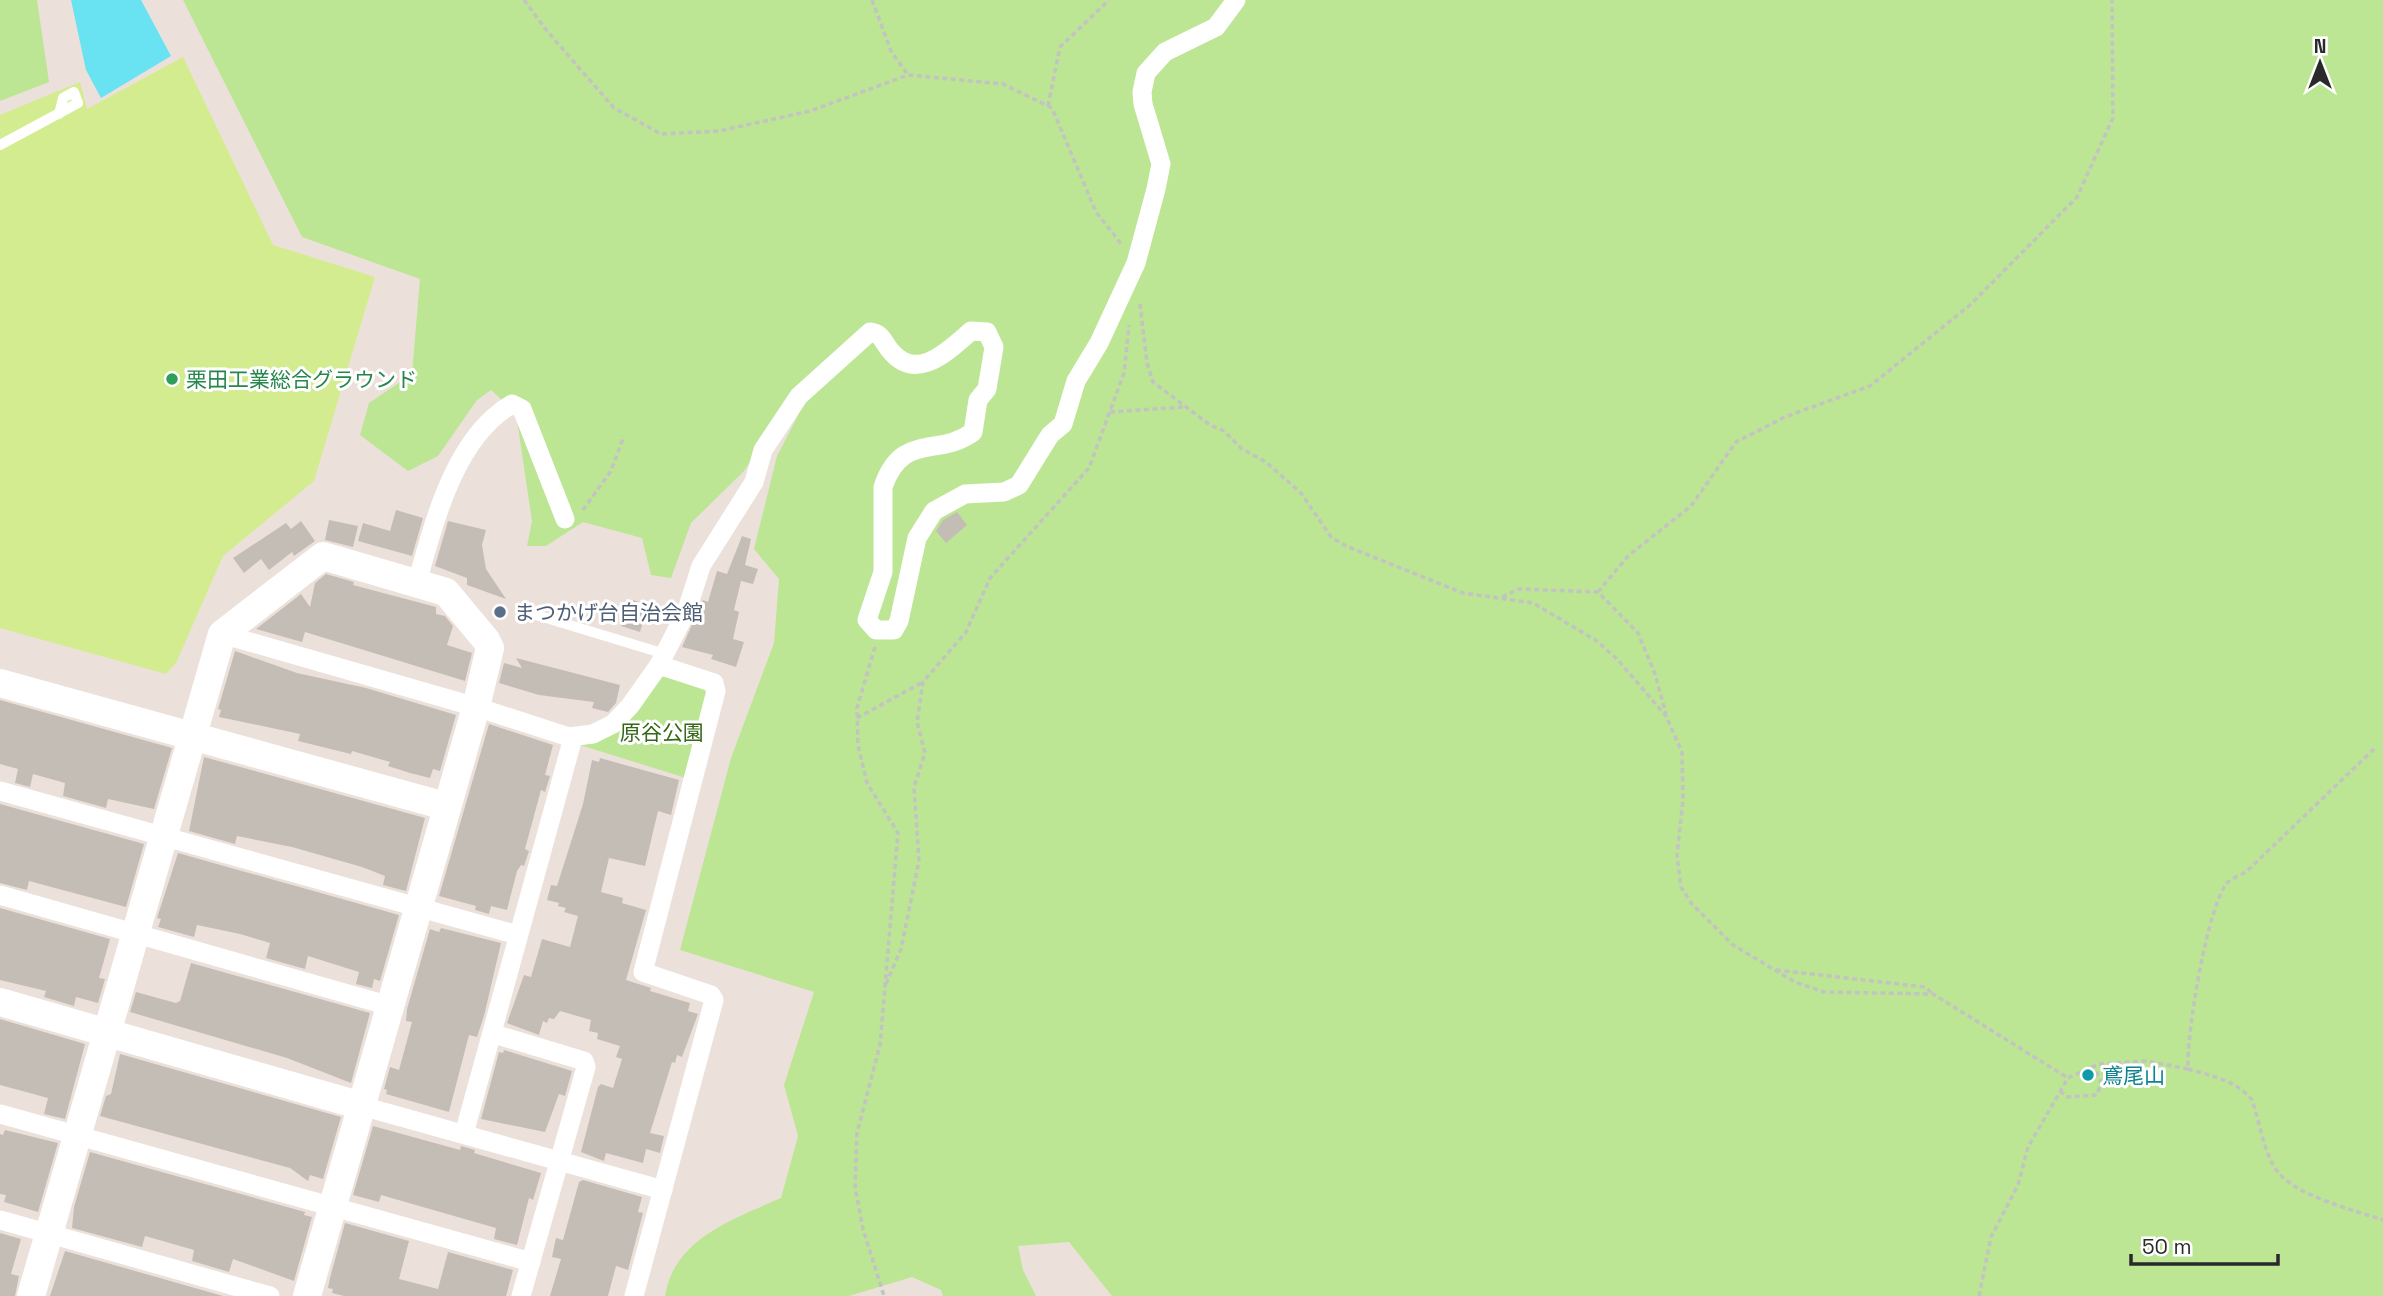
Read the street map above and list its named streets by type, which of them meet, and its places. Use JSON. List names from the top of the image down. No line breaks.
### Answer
{"parks":["原谷公園"],"places":["栗田工業総合グラウンド","まつかげ台自治会館","鳶尾山"],"scale_bar":"50 m","north":"top"}
